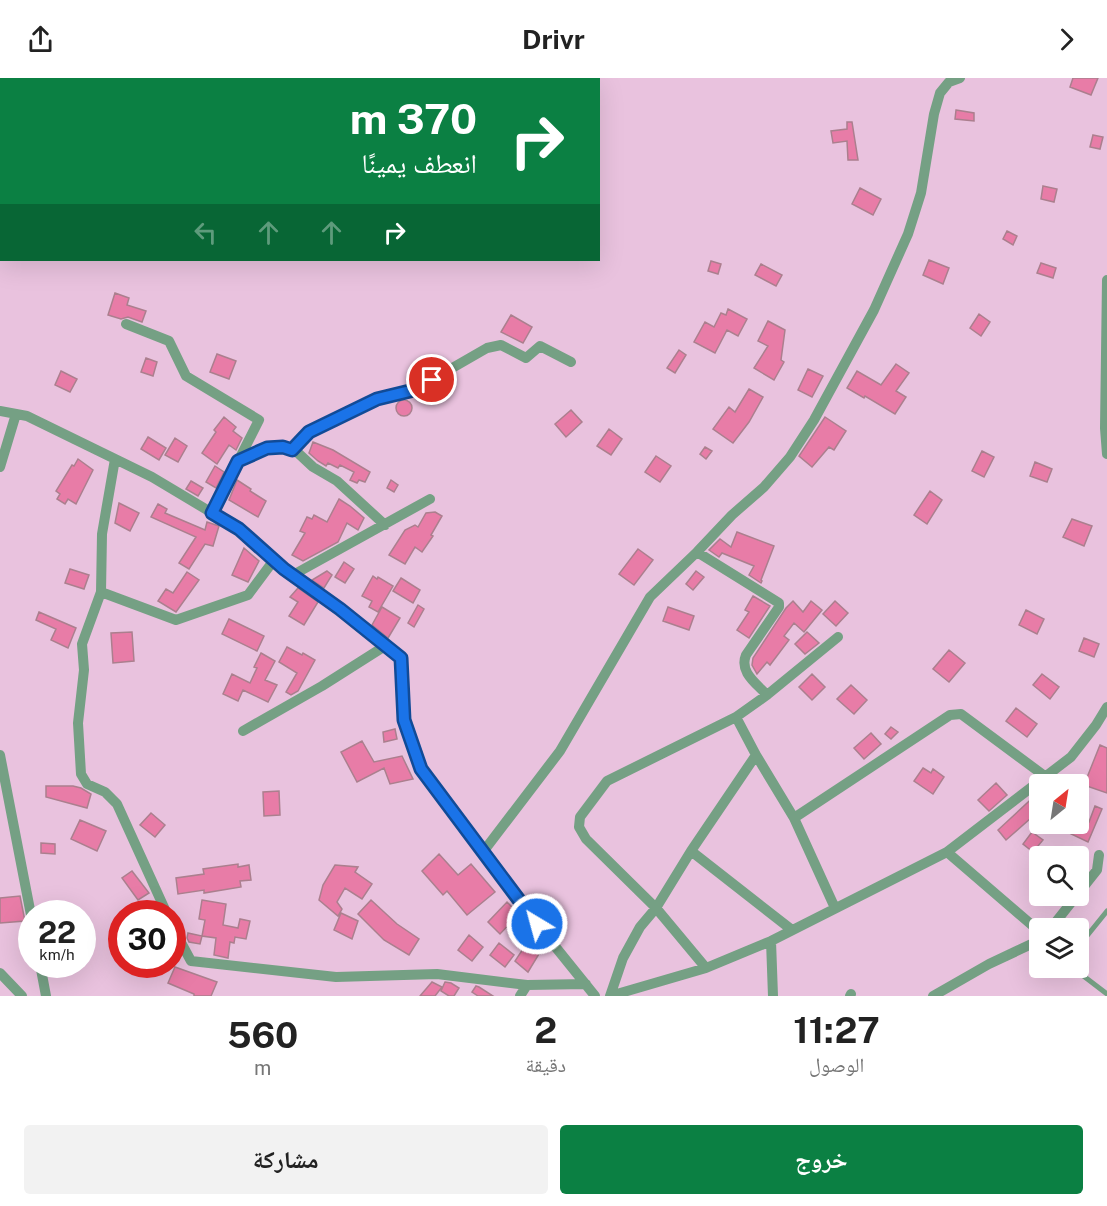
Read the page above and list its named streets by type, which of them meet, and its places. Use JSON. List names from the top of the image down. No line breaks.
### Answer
{"north":"top right","page":{"header":"Drivr","turn":["370 m","انعطف يمينًا"],"speed":"22 km/h","limit":"30","eta":["11:27","الوصول","2","دقيقة","560","m"],"buttons":["خروج","مشاركة"]}}
